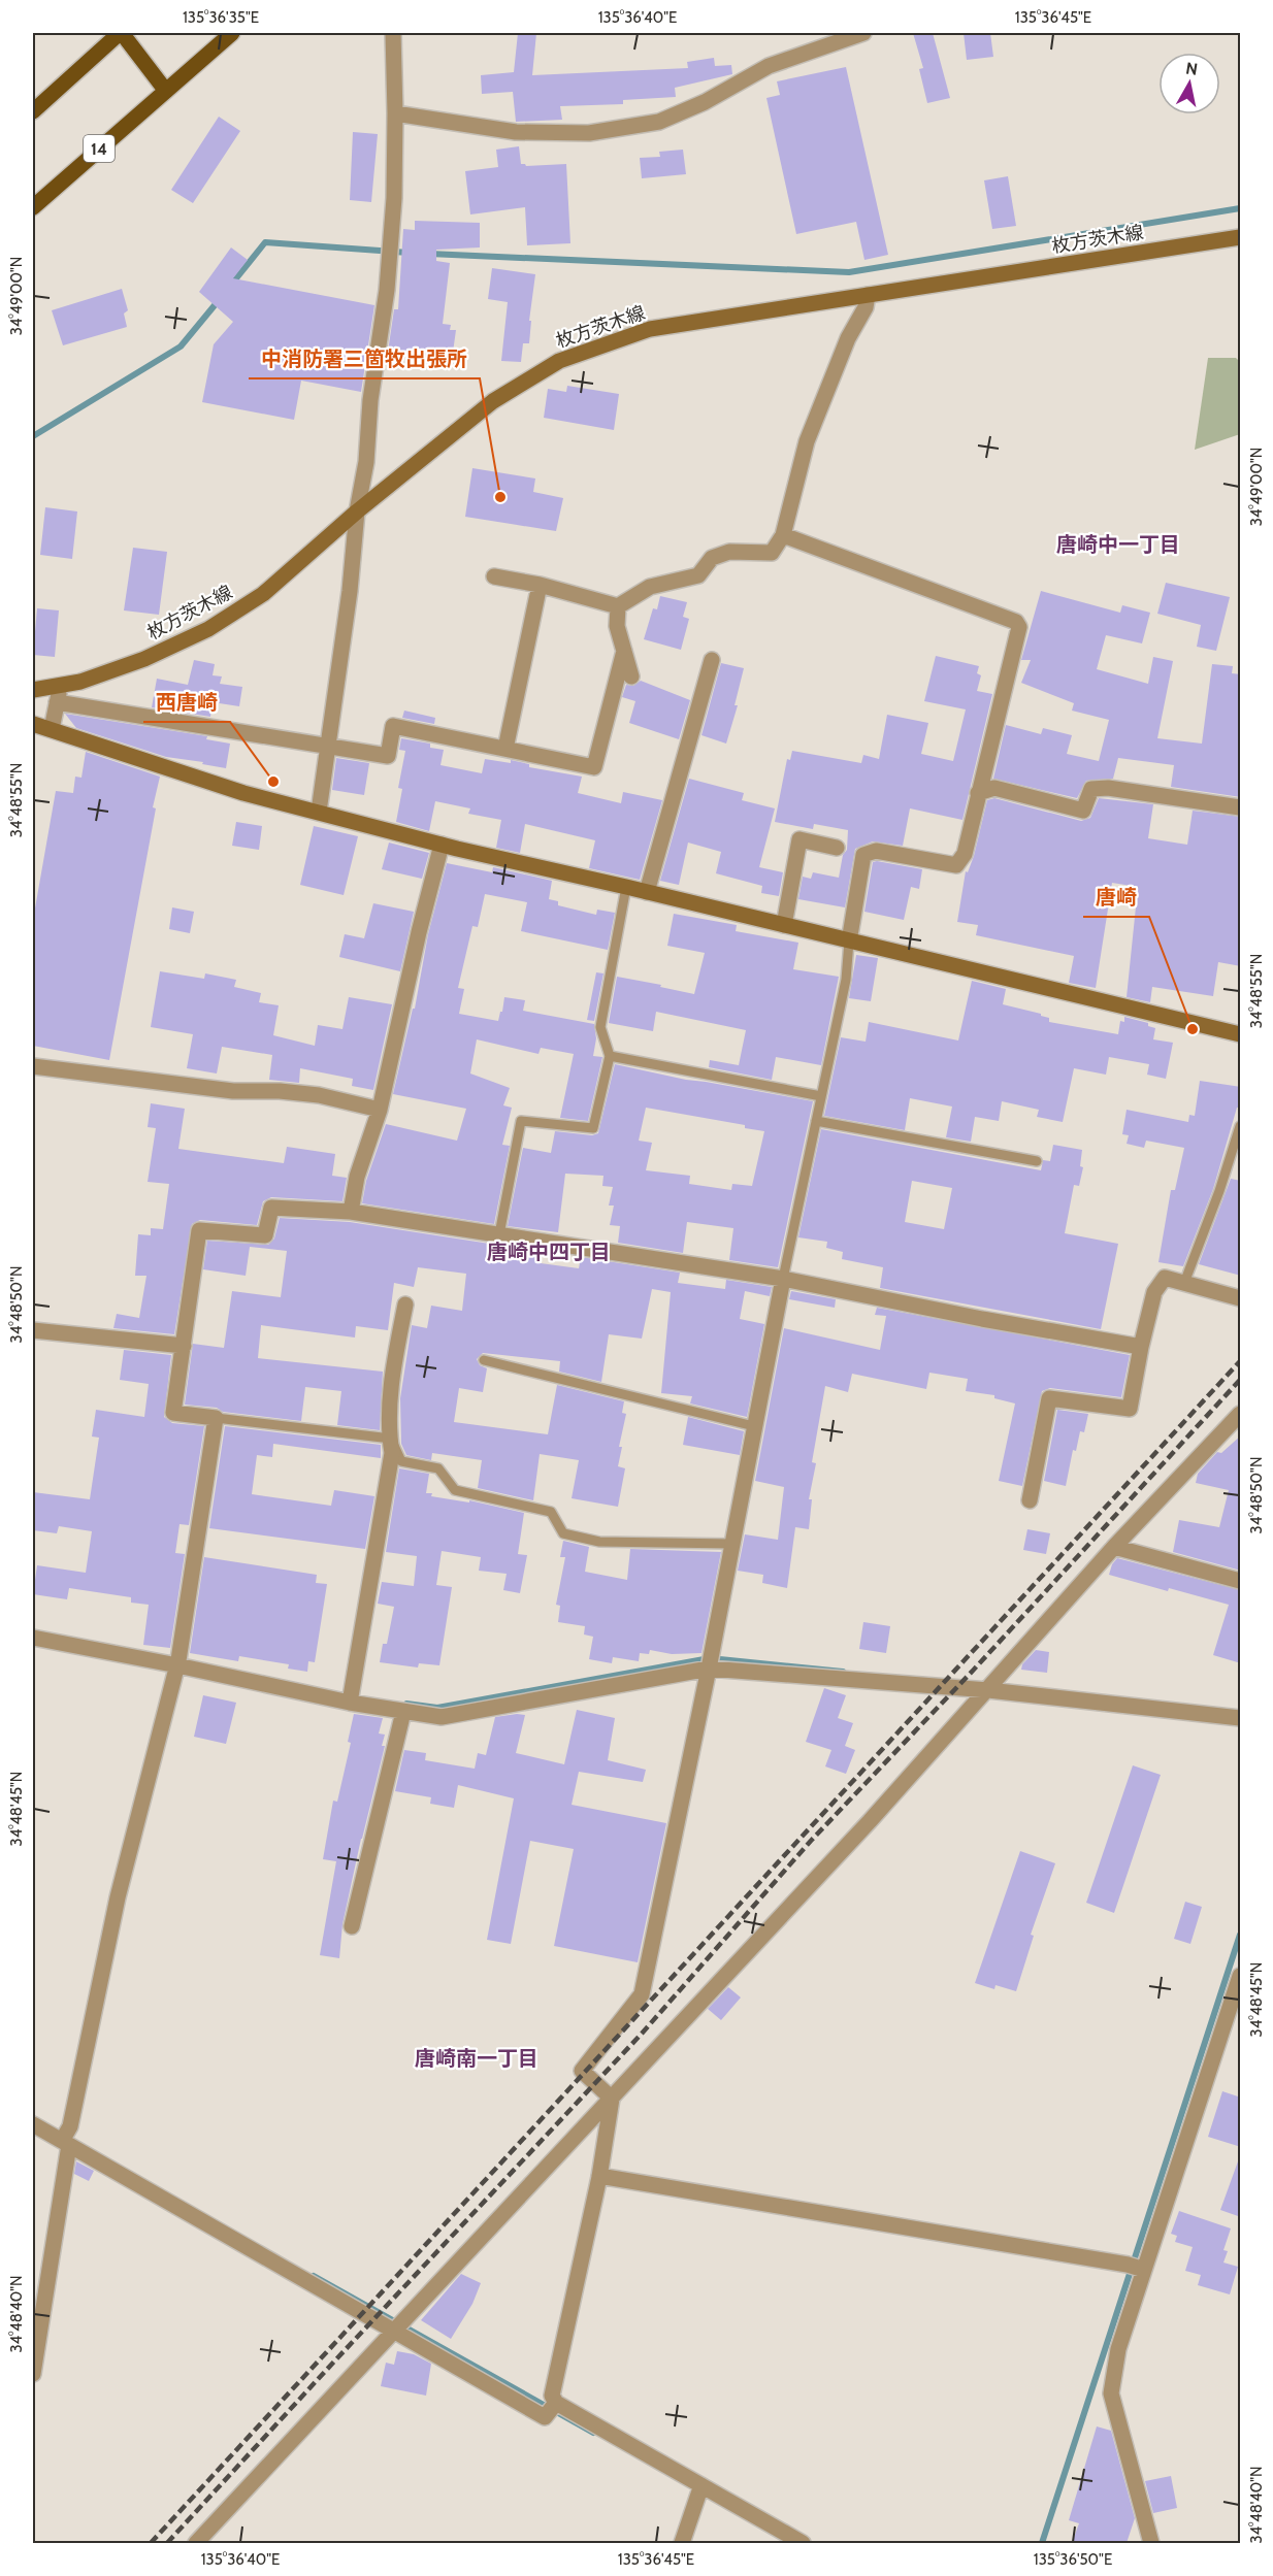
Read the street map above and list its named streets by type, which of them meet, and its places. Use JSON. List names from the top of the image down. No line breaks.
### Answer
{"streets":{"main road":["14","枚方茨木線"]},"districts":["唐崎中一丁目","唐崎中四丁目","唐崎南一丁目"],"places":["中消防署三箇牧出張所","西唐崎","唐崎"],"north":"top","coordinates":["135°36'35\"E","135°36'40\"E","135°36'45\"E","34°49'00\"N","34°48'55\"N","34°48'50\"N","34°48'45\"N","34°48'40\"N","135°36'50\"E"]}
